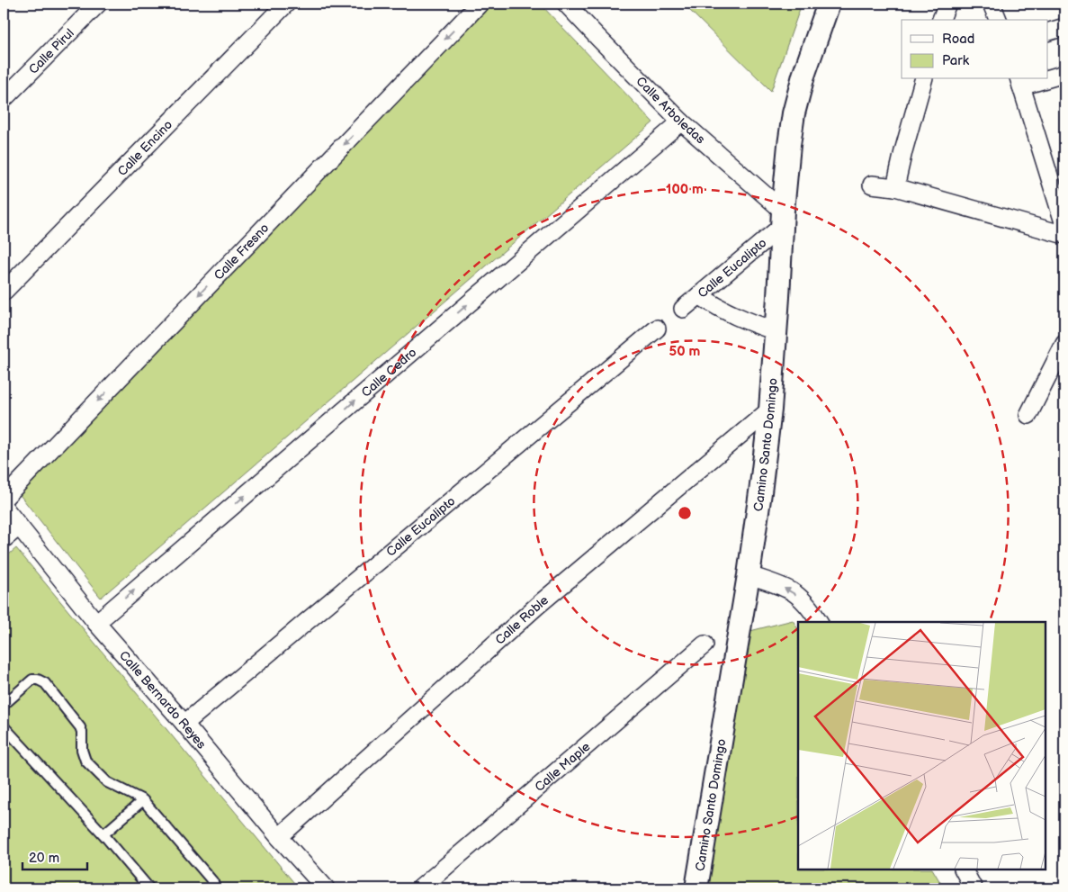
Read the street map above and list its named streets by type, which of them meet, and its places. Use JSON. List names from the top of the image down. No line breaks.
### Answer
{"streets":{"street":["Calle Pirul","Calle Arboledas","Calle Encino","Calle Fresno","Calle Eucalipto","Calle Cedro","Camino Santo Domingo","Calle Roble","Calle Bernardo Reyes","Calle Maple"]},"crossings":[["Calle Arboledas","Calle Eucalipto"],["Calle Arboledas","Calle Cedro"],["Calle Arboledas","Camino Santo Domingo"],["Calle Eucalipto","Camino Santo Domingo"],["Calle Eucalipto","Calle Bernardo Reyes"],["Calle Cedro","Calle Bernardo Reyes"],["Camino Santo Domingo","Calle Roble"],["Calle Roble","Calle Bernardo Reyes"]],"one_way":["Calle Fresno","Calle Cedro"],"legend":["Road","Park"],"scale_bar":"20 m","rings":["100 m","50 m"]}
